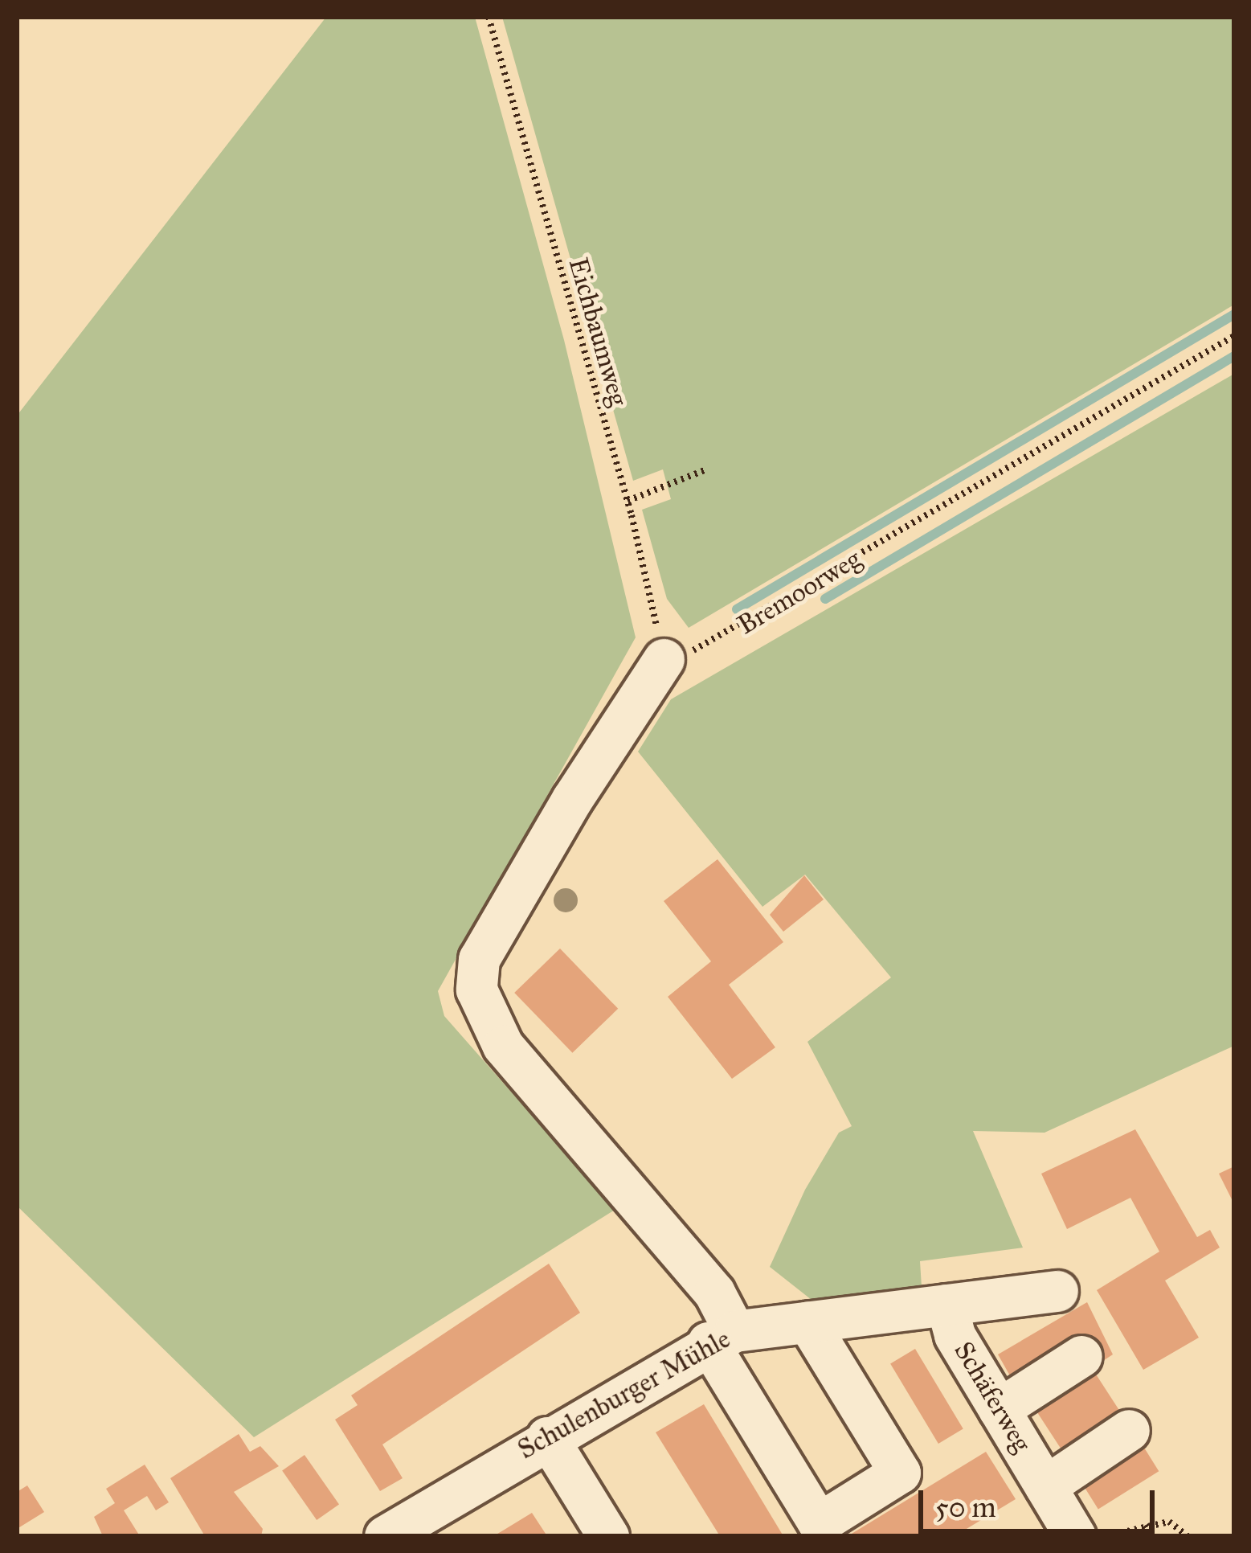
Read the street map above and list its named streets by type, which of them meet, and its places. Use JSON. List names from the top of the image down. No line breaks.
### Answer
{"streets":{"street":["Schulenburger Mühle","Schäferweg"],"path":["Eichbaumweg","Bremoorweg"]},"crossings":[["Eichbaumweg","Bremoorweg"],["Schulenburger Mühle","Schäferweg"]],"scale_bar":"50 m"}
